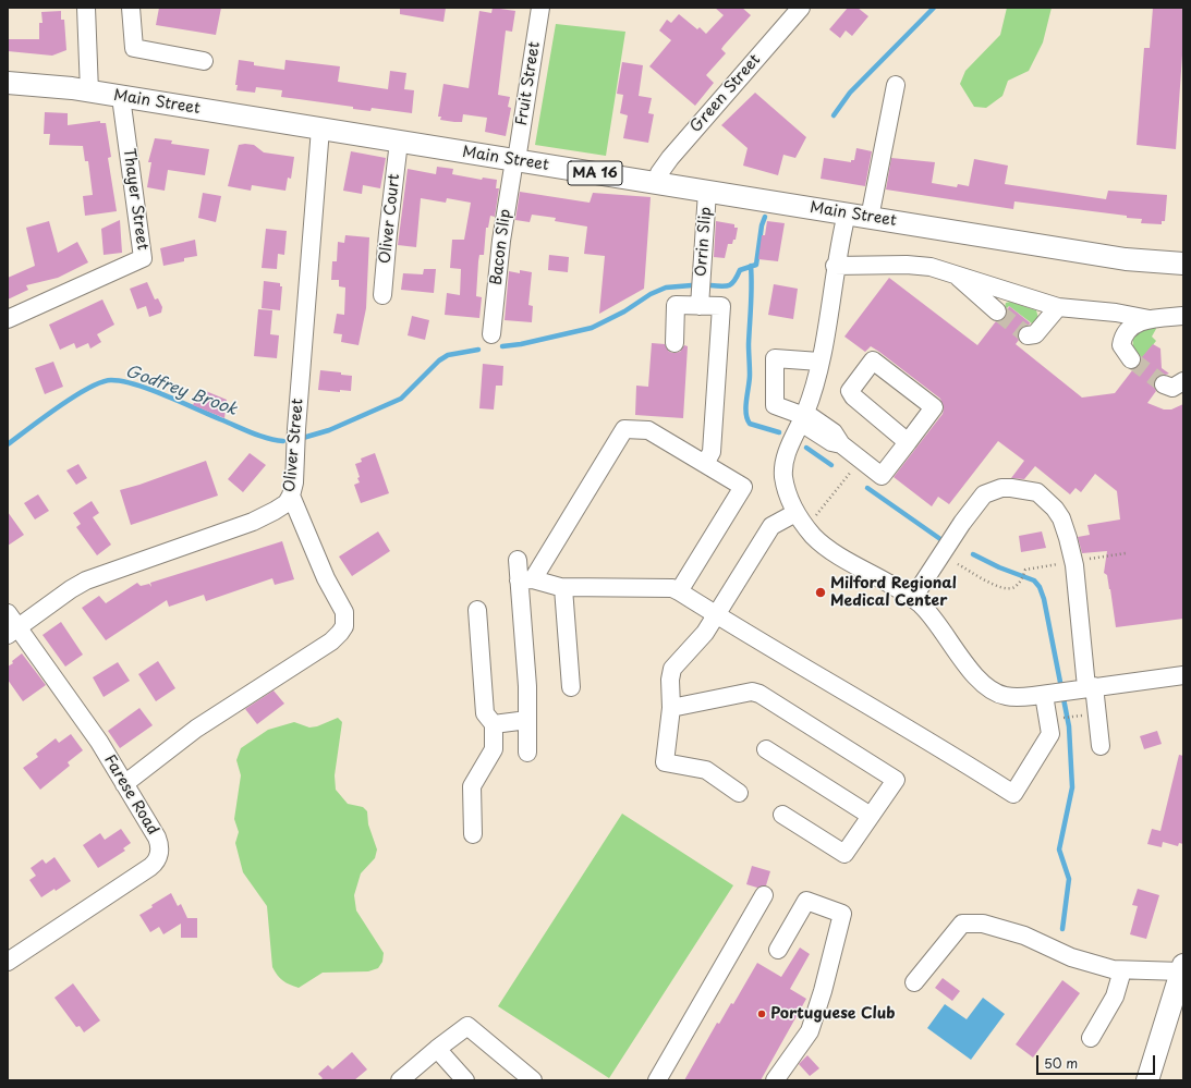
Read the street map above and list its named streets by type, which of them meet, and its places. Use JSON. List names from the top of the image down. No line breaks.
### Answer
{"streets":{"main road":["Main Street","MA 16"],"street":["Fruit Street","Green Street","Thayer Street","Oliver Court","Orrin Slip","Bacon Slip","Oliver Street","Farese Road"]},"crossings":[["Fruit Street","Main Street"],["Fruit Street","Bacon Slip"],["Green Street","Main Street"],["Main Street","Thayer Street"],["Main Street","Oliver Court"],["Main Street","Orrin Slip"],["Main Street","Bacon Slip"],["Main Street","Oliver Street"],["Oliver Street","Farese Road"]],"water":["Godfrey Brook"],"places":["Milford Regional Medical Center","Portuguese Club"],"scale_bar":"50 m"}
